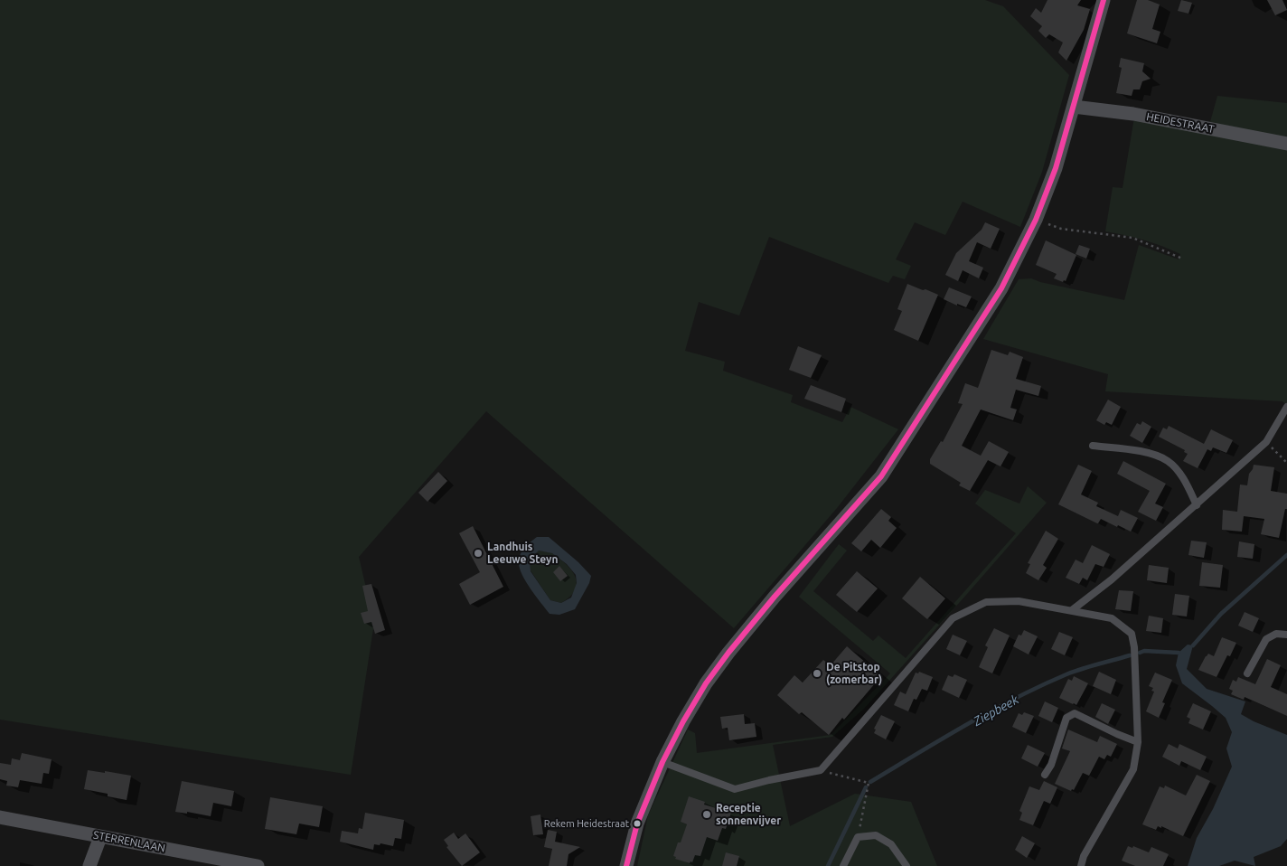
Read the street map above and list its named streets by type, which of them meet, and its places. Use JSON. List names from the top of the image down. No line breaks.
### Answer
{"streets":{"street":["HEIDESTRAAT","STERRENLAAN"]},"water":["Ziepbeek"],"places":["Landhuis Leeuwe Steyn","De Pitstop (zomerbar)","Receptie sonnenvijver","Rekem Heidestraat"]}
